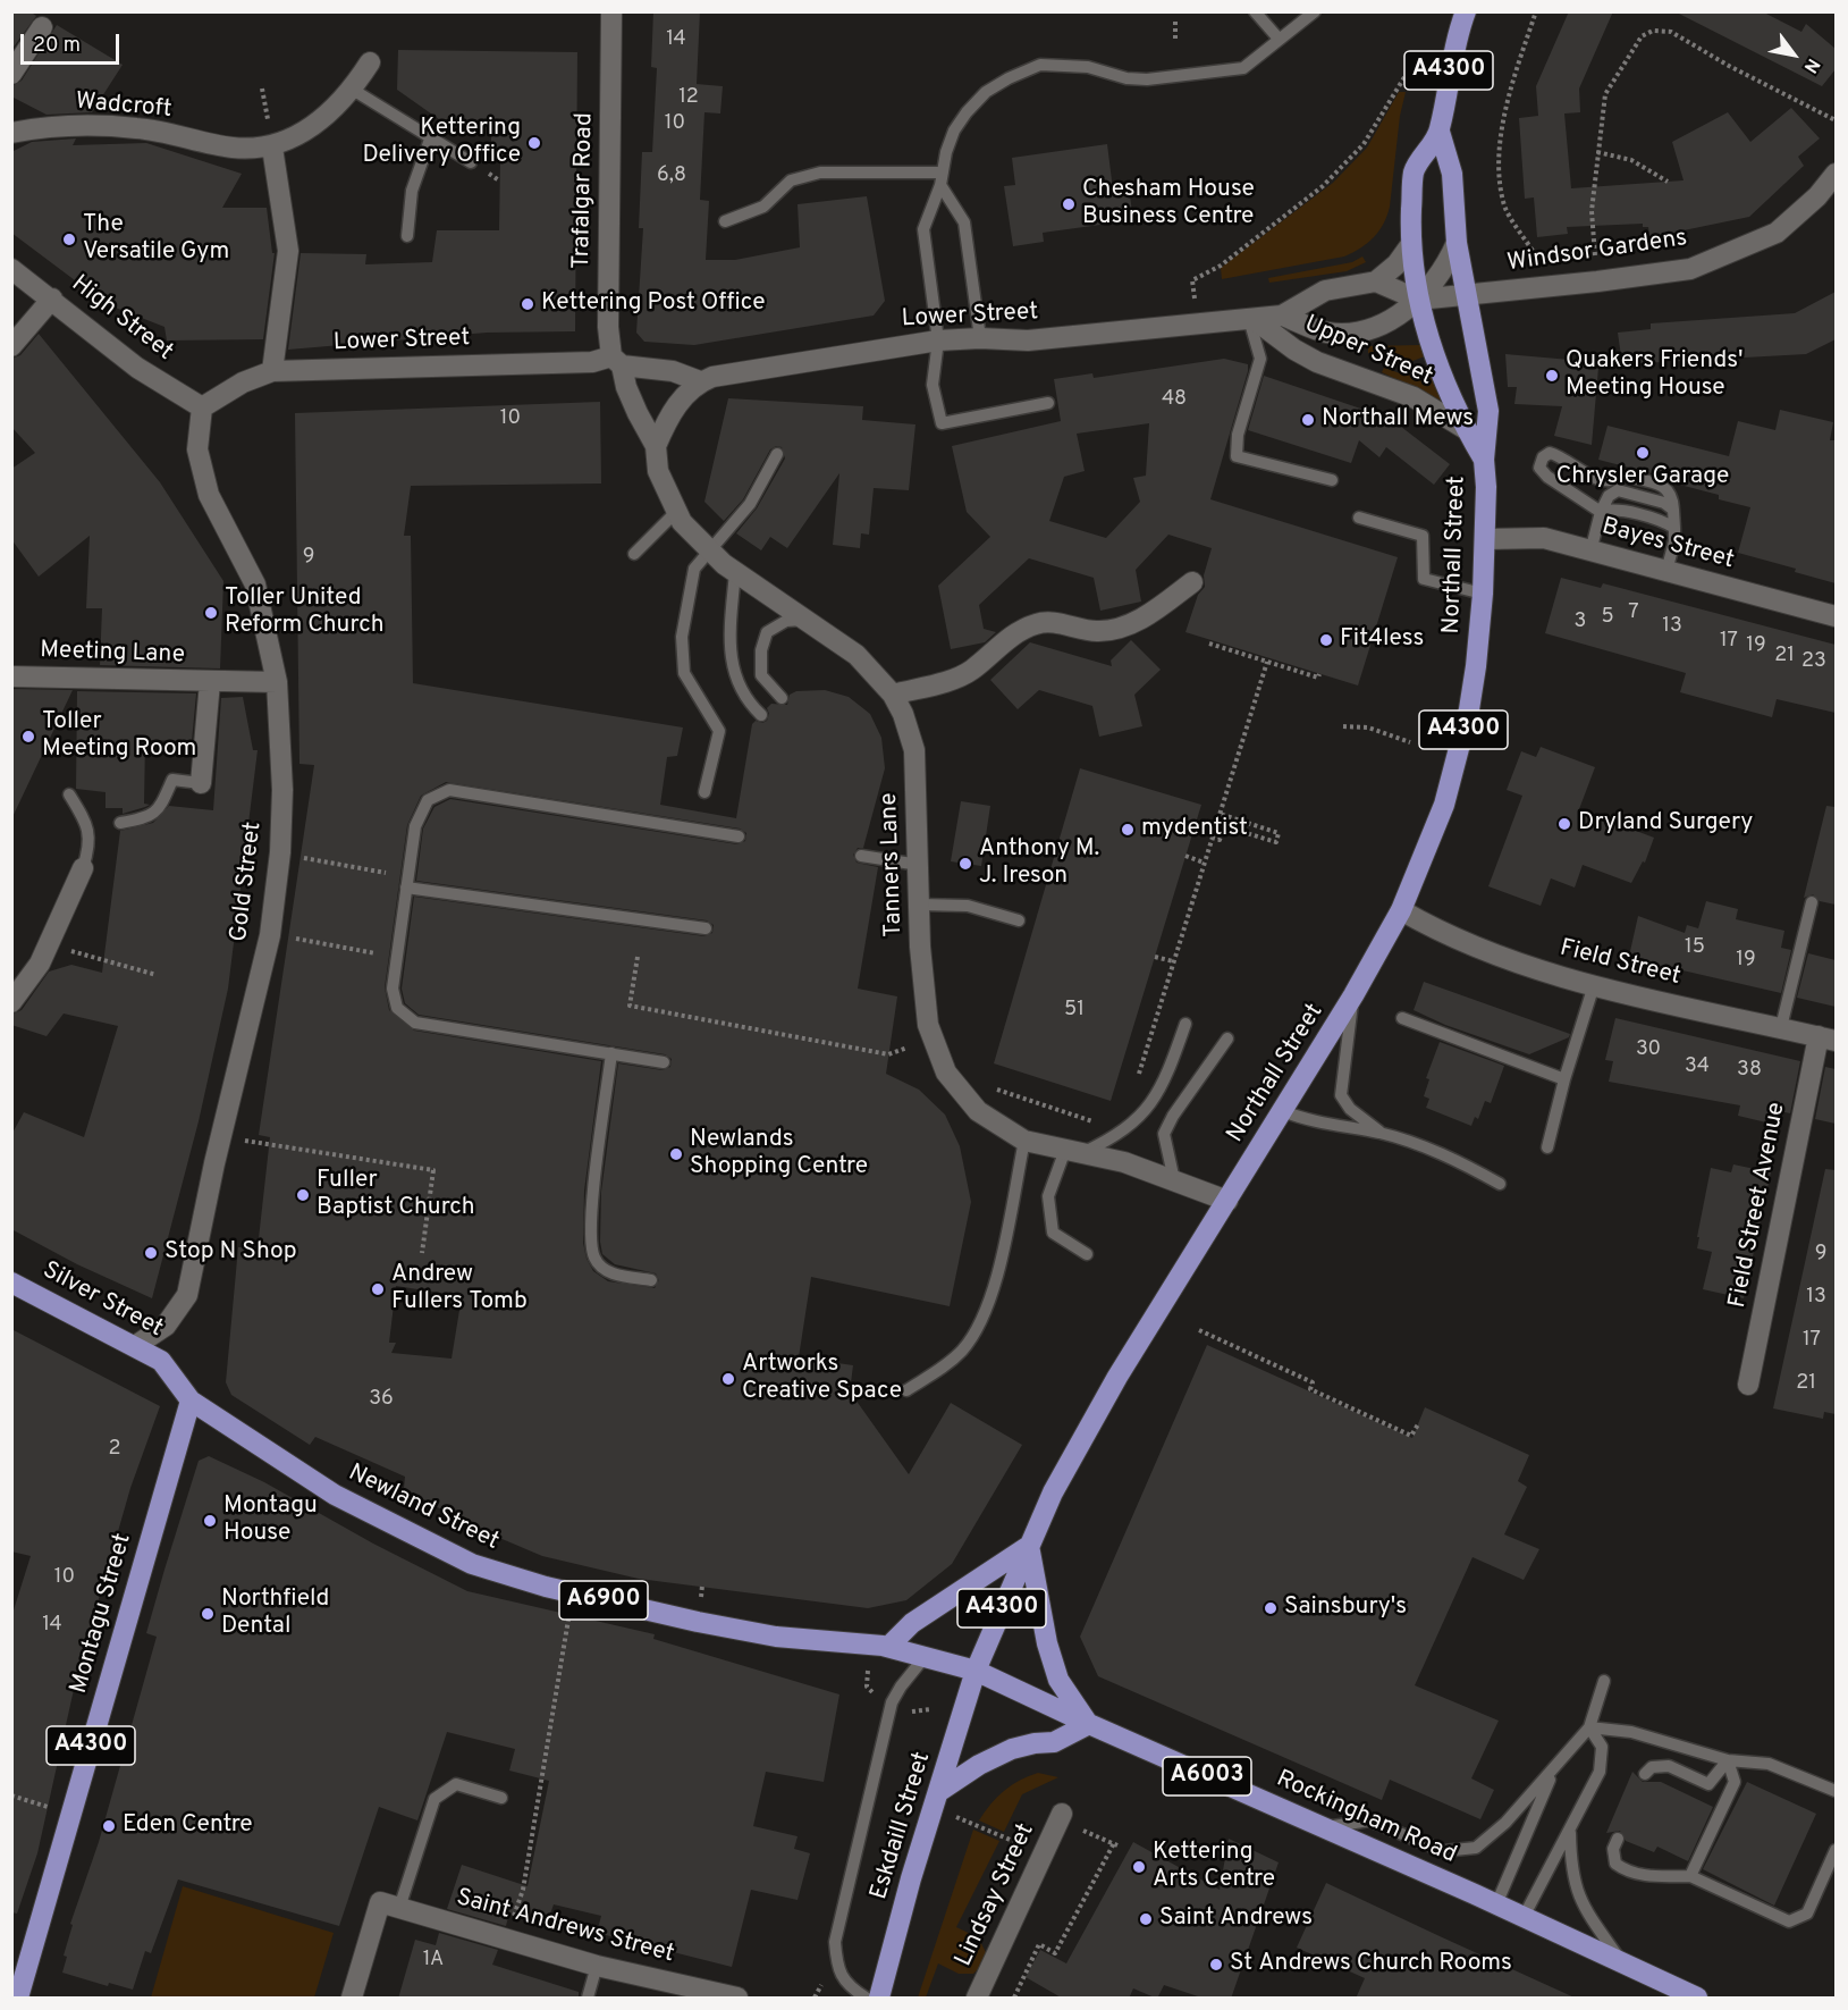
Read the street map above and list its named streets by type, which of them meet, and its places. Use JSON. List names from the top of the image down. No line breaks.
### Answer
{"streets":{"main road":["A4300","Northall Street","Silver Street","Newland Street","A6900","Montagu Street","A6003","Rockingham Road","Eskdaill Street"],"street":["Wadcroft","Trafalgar Road","Windsor Gardens","Lower Street","High Street","Upper Street","Bayes Street","Meeting Lane","Tanners Lane","Gold Street","Field Street","Field Street Avenue","Lindsay Street","Saint Andrews Street"]},"crossings":[["A4300","Windsor Gardens"],["A4300","Lower Street"],["A4300","Northall Street"],["Trafalgar Road","Lower Street"],["Trafalgar Road","Tanners Lane"],["Windsor Gardens","Lower Street"],["Windsor Gardens","Northall Street"],["Lower Street","High Street"],["Lower Street","Upper Street"],["Lower Street","Northall Street"],["Lower Street","Gold Street"],["High Street","Gold Street"],["Upper Street","Northall Street"],["Bayes Street","Northall Street"],["Northall Street","Tanners Lane"],["Northall Street","Field Street"],["Northall Street","Newland Street"],["Northall Street","Rockingham Road"],["Northall Street","Eskdaill Street"],["Meeting Lane","Gold Street"],["Gold Street","Silver Street"],["Field Street","Field Street Avenue"],["Silver Street","Newland Street"],["Silver Street","Montagu Street"],["Newland Street","Montagu Street"],["Newland Street","Rockingham Road"],["Newland Street","Eskdaill Street"],["Rockingham Road","Eskdaill Street"]],"places":["Kettering Delivery Office","Chesham House Business Centre","The Versatile Gym","Kettering Post Office","Quakers Friends' Meeting House","Northall Mews","Chrysler Garage","Toller United Reform Church","Fit4less","Toller Meeting Room","Dryland Surgery","mydentist","Anthony M. J. Ireson","Newlands Shopping Centre","Fuller Baptist Church","Stop N Shop","Andrew Fullers Tomb","Artworks Creative Space","Montagu House","Sainsbury's","Northfield Dental","Eden Centre","Kettering Arts Centre","Saint Andrews","St Andrews Church Rooms"],"house_numbers":["14","12","10","6,8","48","10","9","7","5","3","13","17","19","21","23","15","19","51","30","34","38","9","13","17","21","36","2","10","14","1A"],"scale_bar":"20 m","north":"bottom right"}
